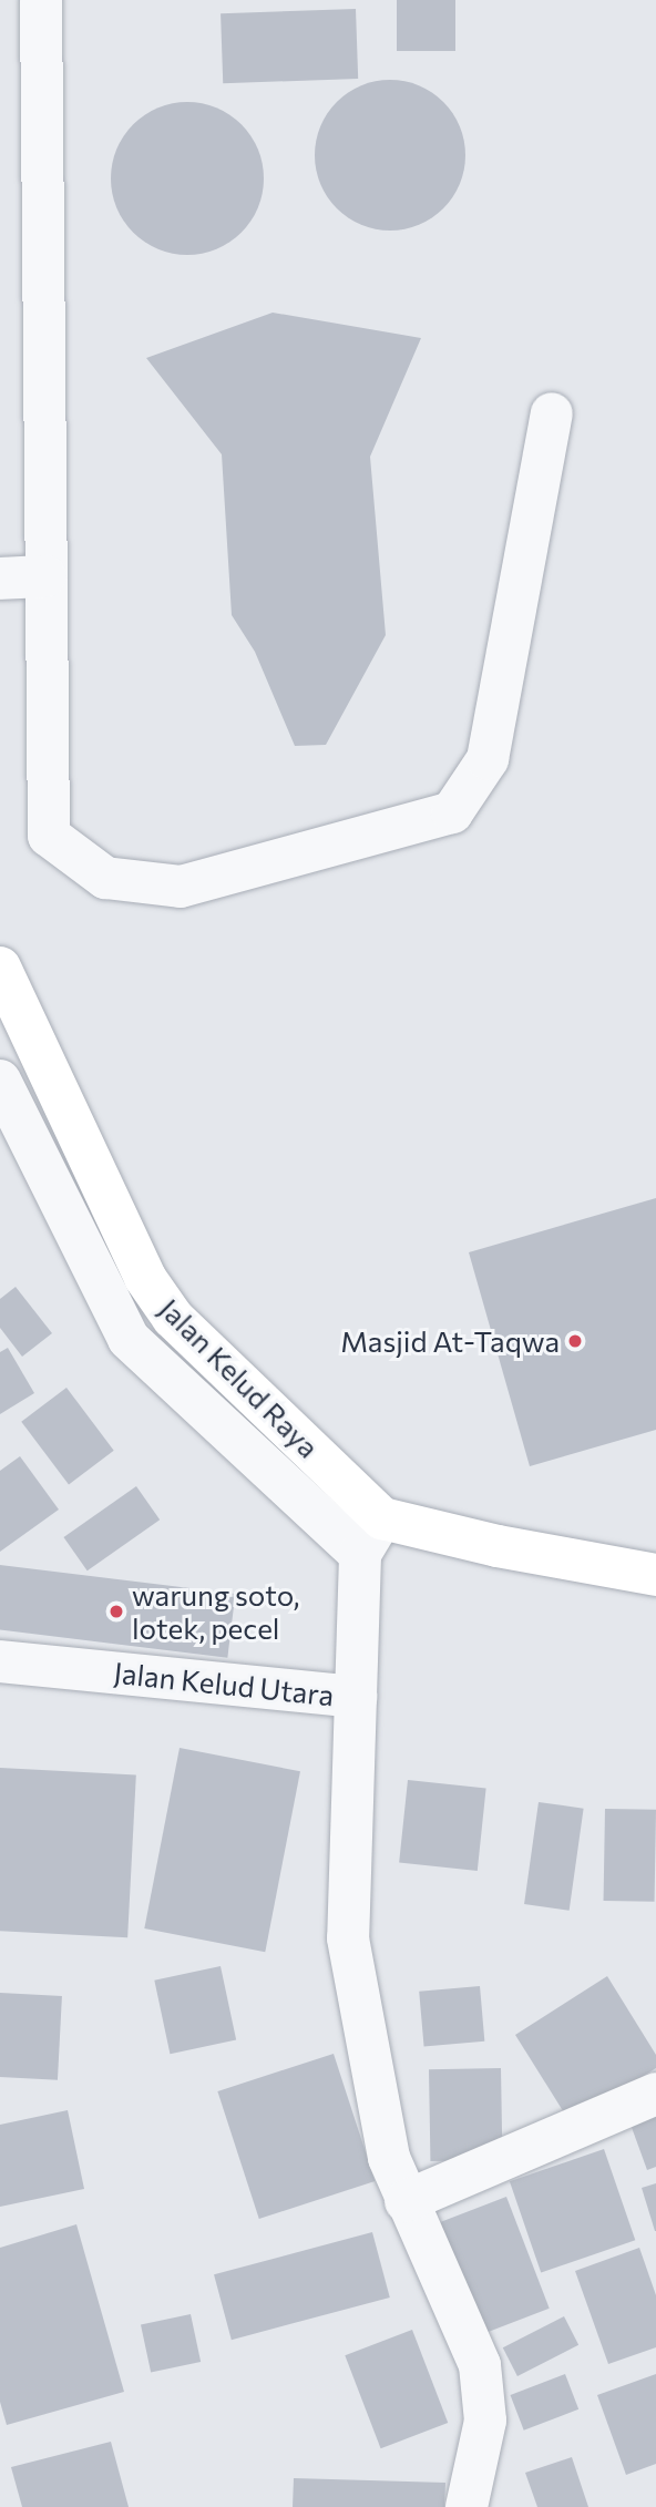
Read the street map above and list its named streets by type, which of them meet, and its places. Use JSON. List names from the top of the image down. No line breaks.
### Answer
{"streets":{"main road":["Jalan Kelud Raya"],"street":["Jalan Kelud Utara"]},"places":["Masjid At-Taqwa","warung soto, lotek, pecel"]}
